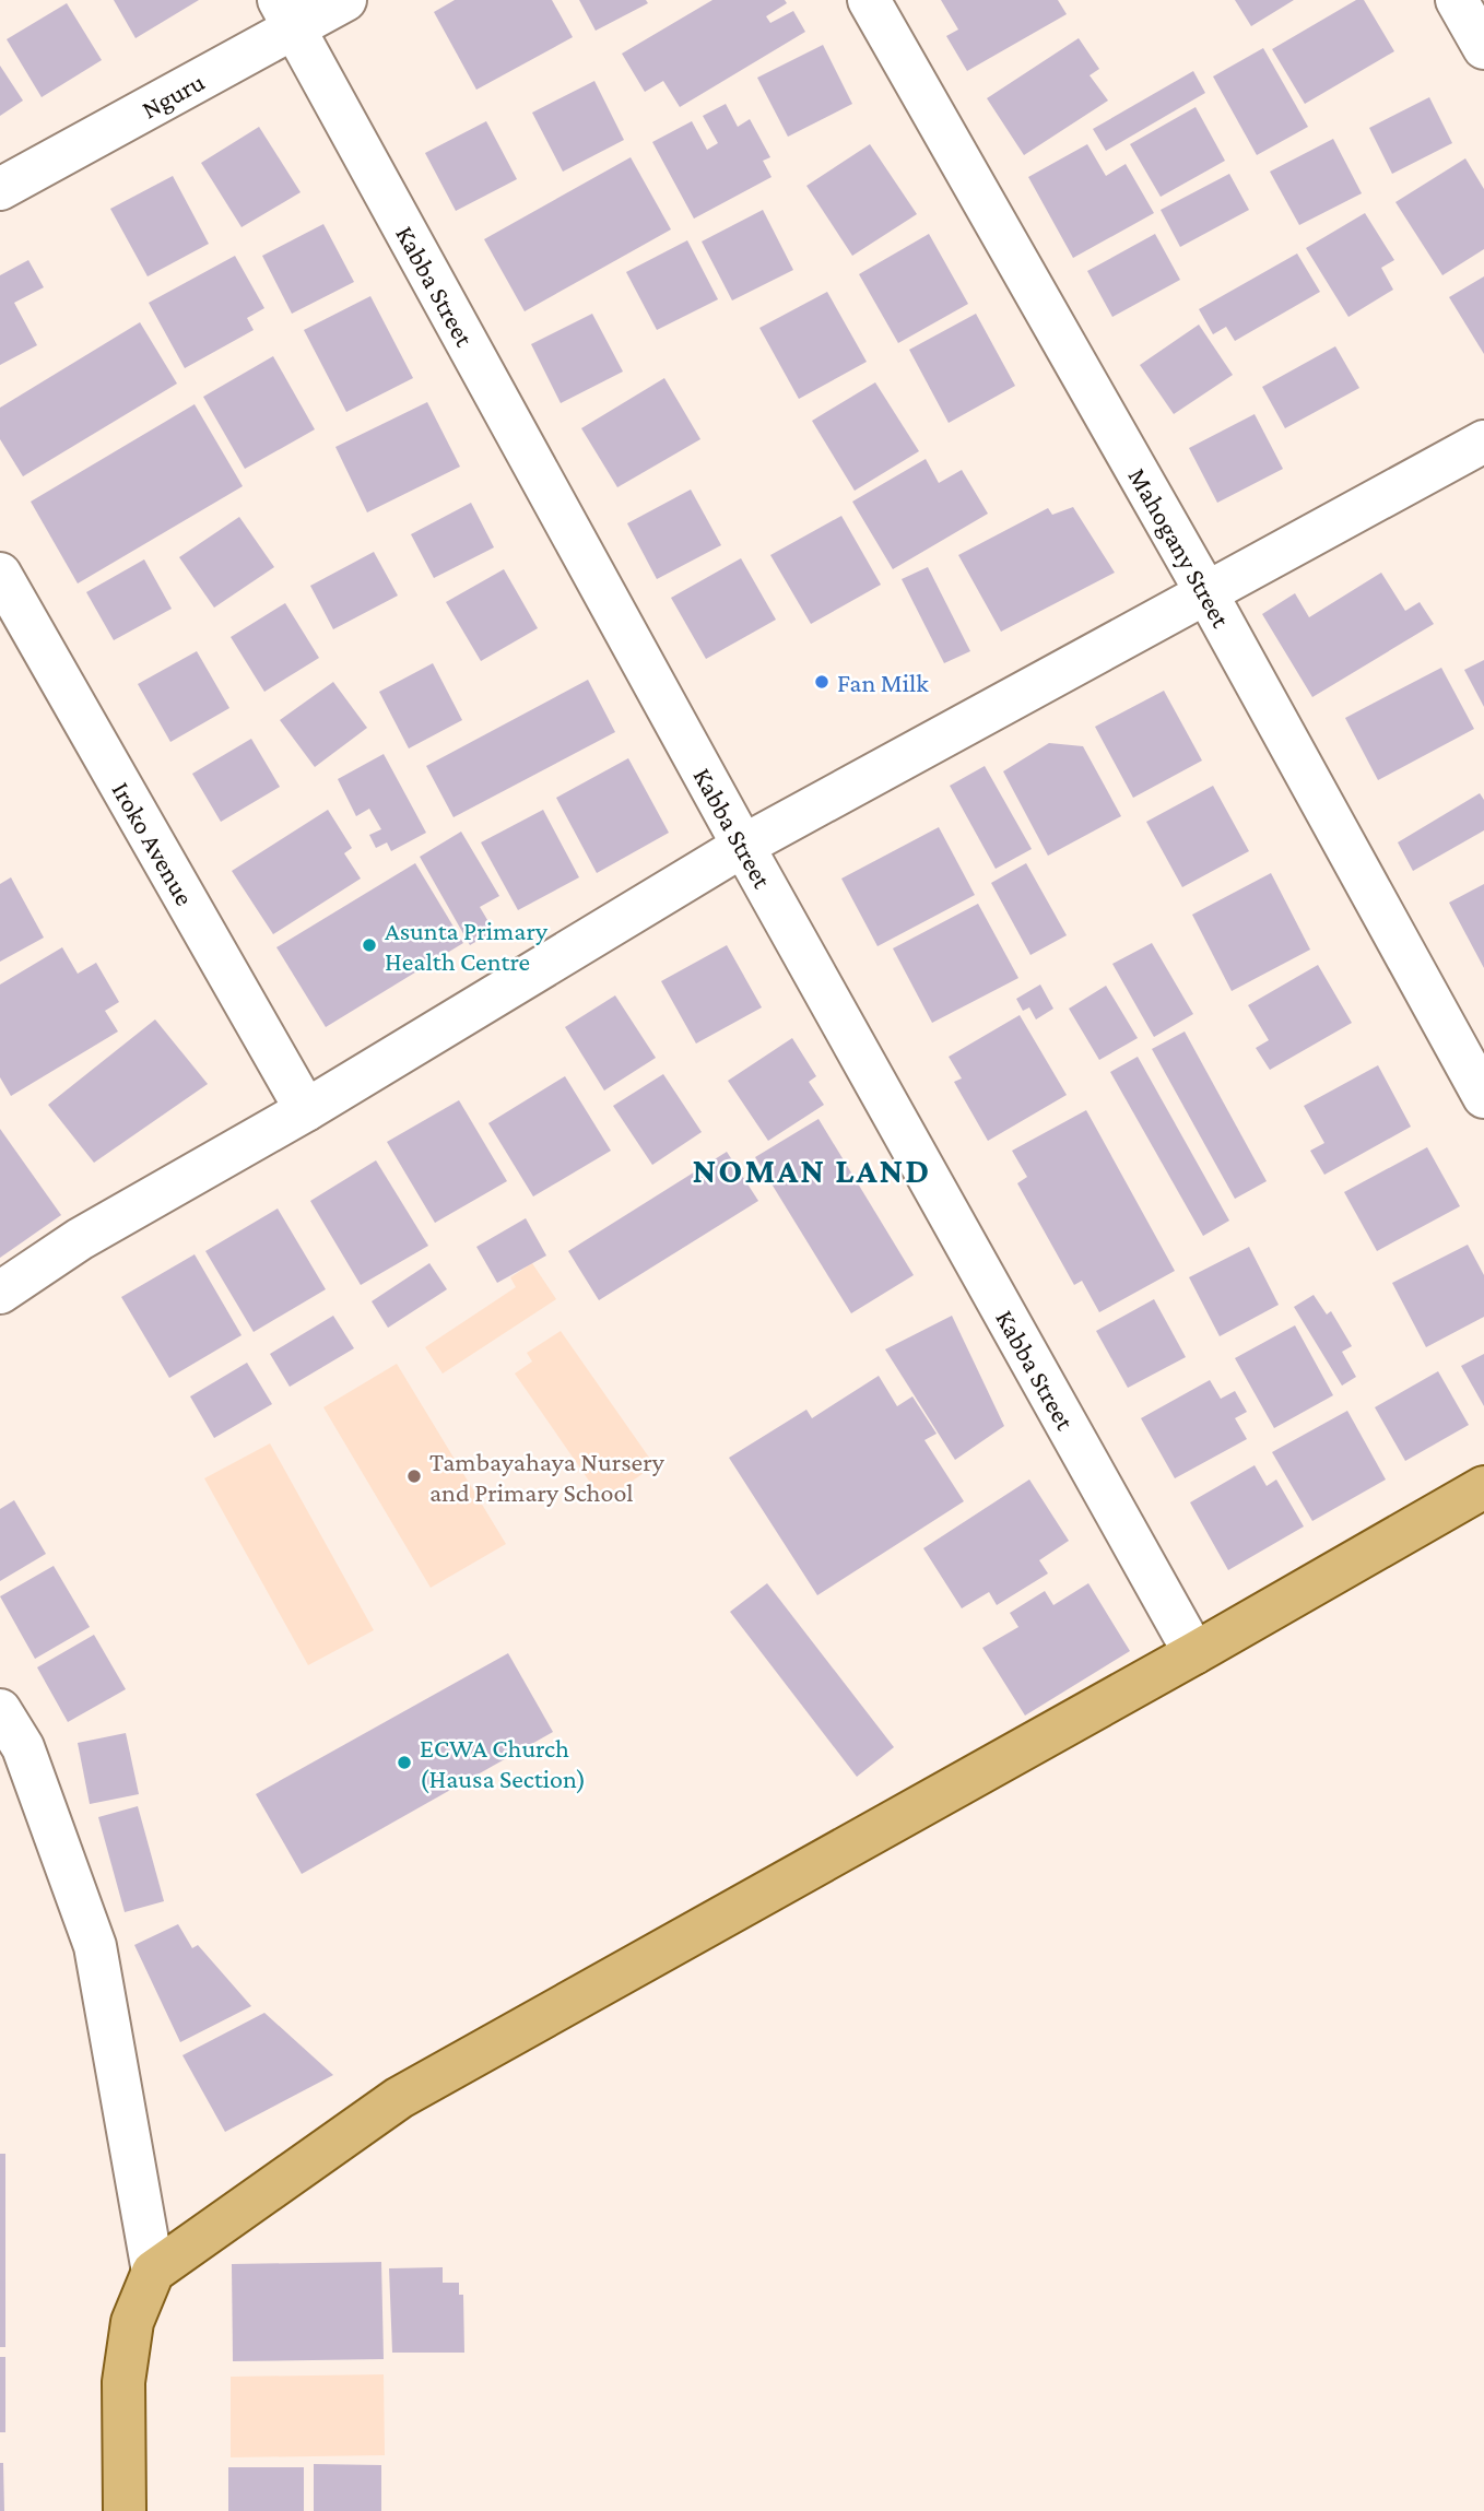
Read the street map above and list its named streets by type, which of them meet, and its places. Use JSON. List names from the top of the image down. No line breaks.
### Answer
{"streets":{"street":["Nguru","Kabba Street","Mahogany Street","Iroko Avenue"]},"crossings":[["Nguru","Kabba Street"]],"districts":["NOMAN LAND"],"places":["Fan Milk","Asunta Primary Health Centre","Tambayahaya Nursery and Primary School","ECWA Church (Hausa Section)"]}
